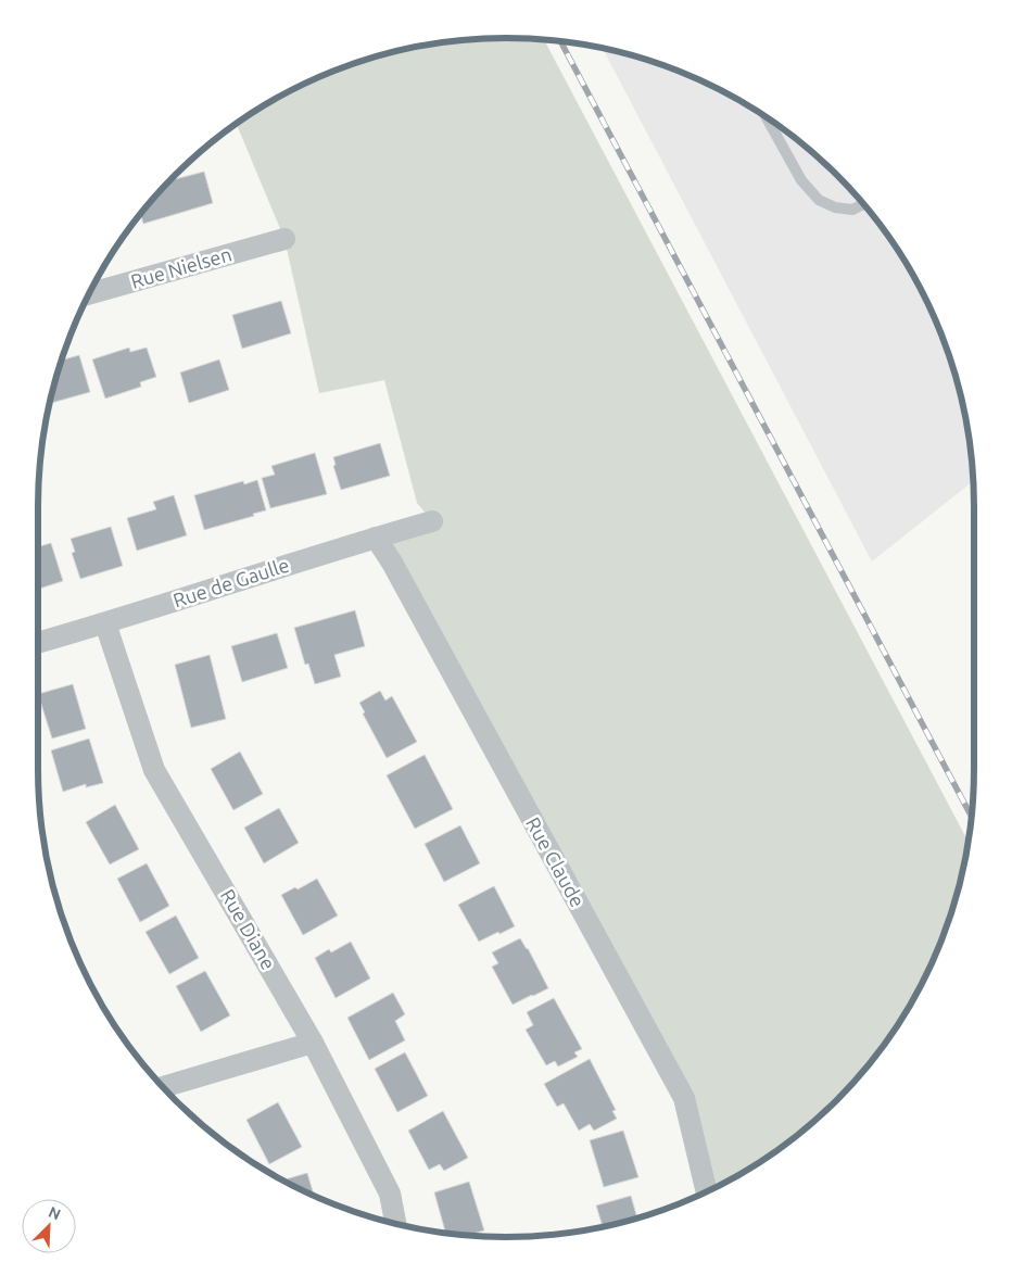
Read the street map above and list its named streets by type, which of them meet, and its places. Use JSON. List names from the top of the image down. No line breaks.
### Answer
{"streets":{"street":["Rue Nielsen","Rue de Gaulle","Rue Claude","Rue Diane"]},"crossings":[["Rue de Gaulle","Rue Claude"],["Rue de Gaulle","Rue Diane"]],"north":"top right"}
